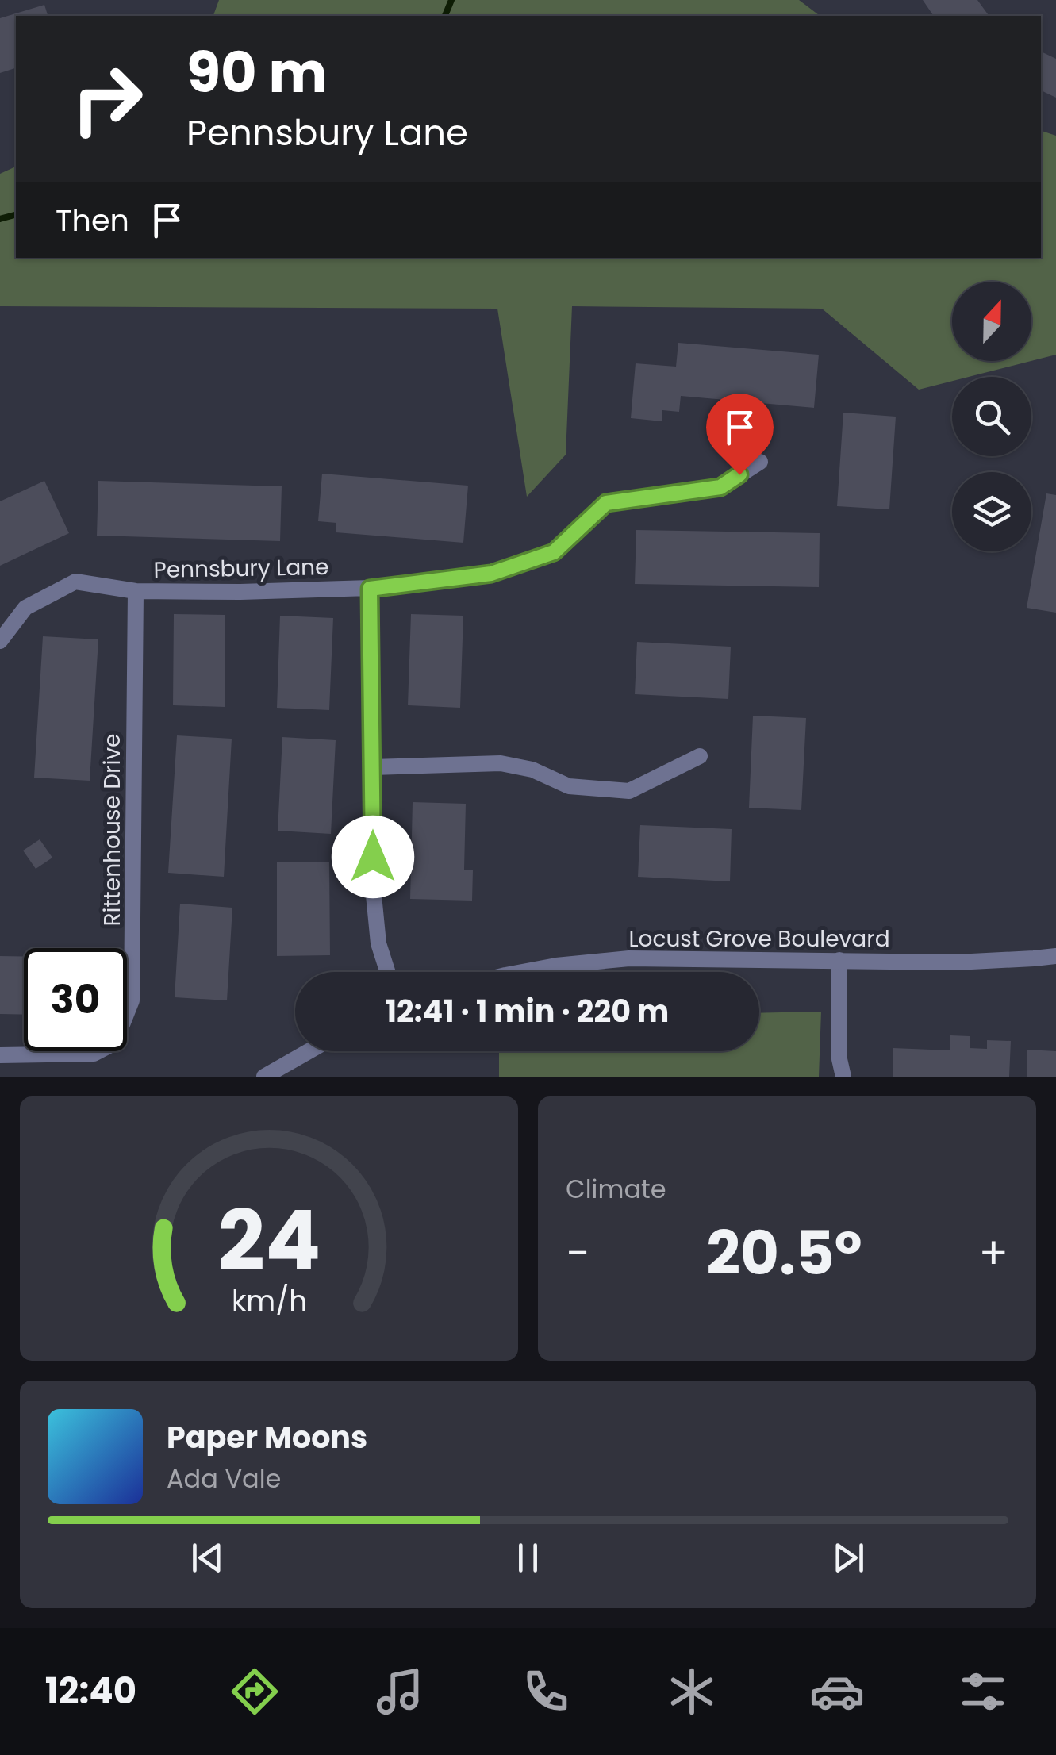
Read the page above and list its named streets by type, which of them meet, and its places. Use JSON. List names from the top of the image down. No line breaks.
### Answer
{"streets":{"street":["Pennsbury Lane","Rittenhouse Drive","Locust Grove Boulevard"]},"crossings":[["Pennsbury Lane","Rittenhouse Drive"]],"north":"top","page":{"turn":["90 m","Pennsbury Lane"],"then":"Then","limit":"30","trip":"12:41 · 1 min · 220 m","tile":"Climate","heat":["−","20.5°","+"],"song":["Paper Moons","Ada Vale"],"tabs":"12:40","gauge":["24","km/h"]}}
